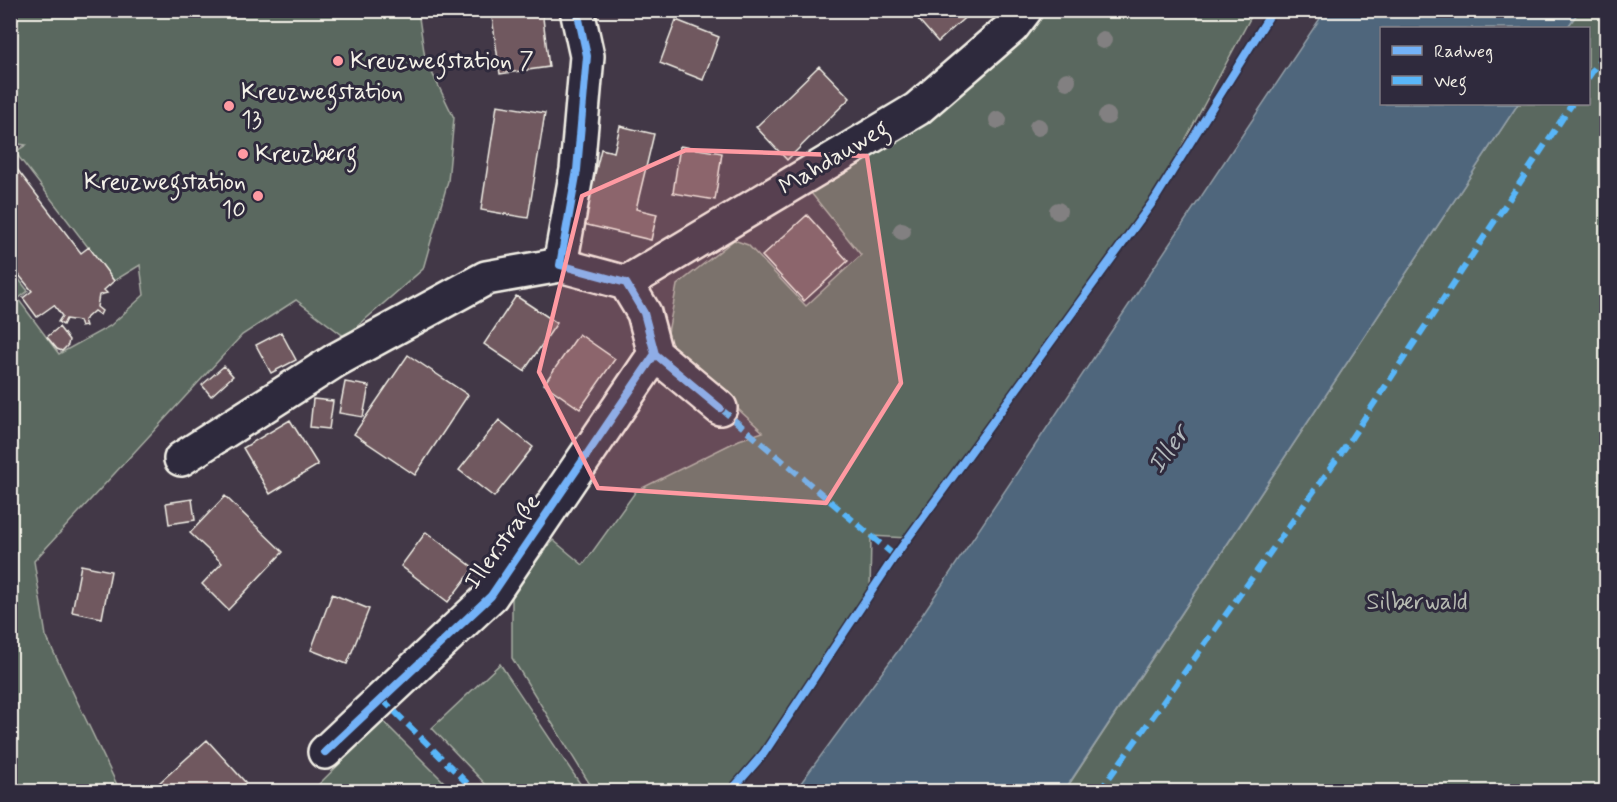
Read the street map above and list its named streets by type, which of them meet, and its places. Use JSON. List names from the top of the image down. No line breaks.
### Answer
{"streets":{"street":["Mahdauweg","Illerstraße"]},"water":["Iller"],"parks":["Silberwald"],"places":["Kreuzwegstation 7","Kreuzwegstation 13","Kreuzberg","Kreuzwegstation 10"],"legend":["Radweg","Weg"]}
